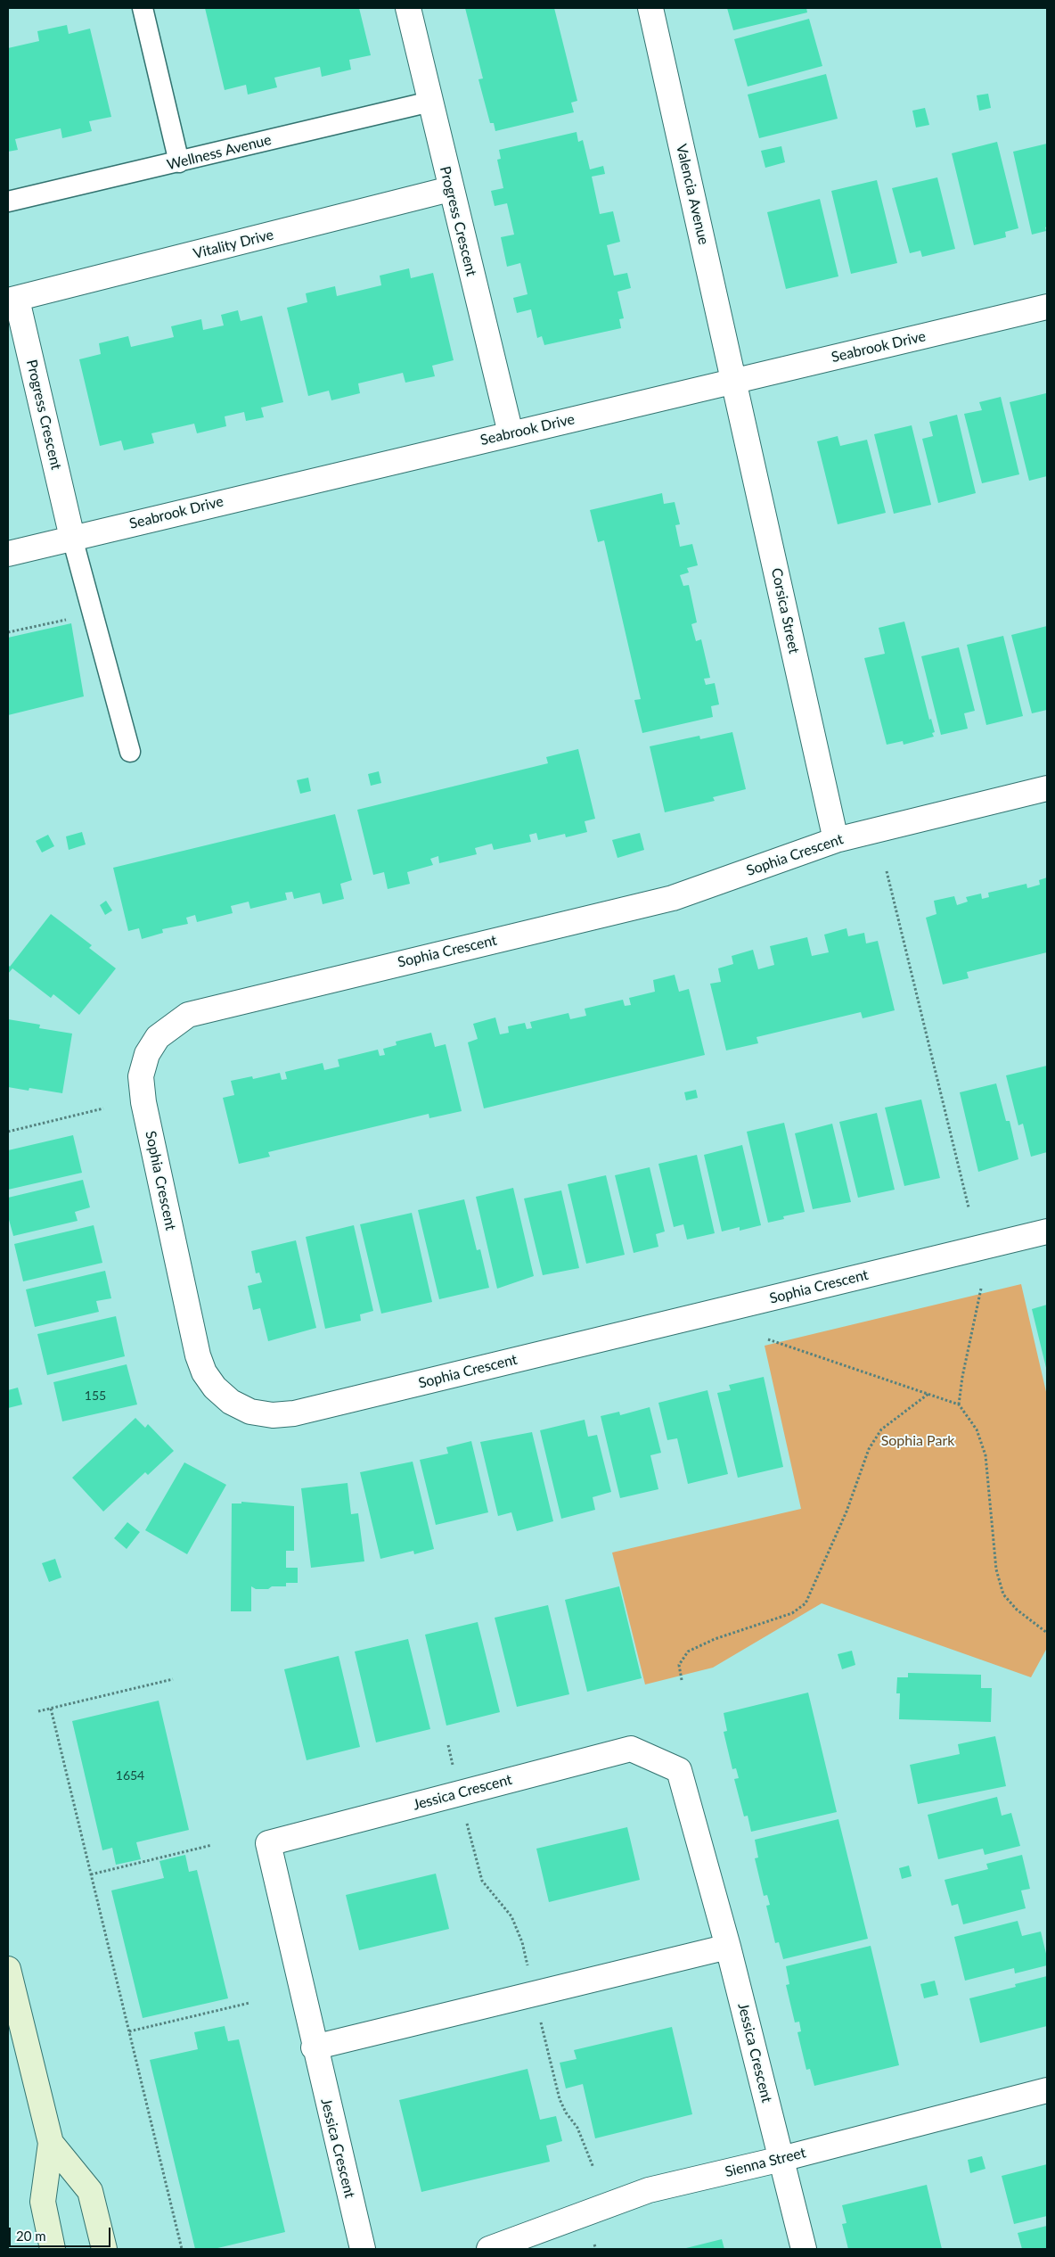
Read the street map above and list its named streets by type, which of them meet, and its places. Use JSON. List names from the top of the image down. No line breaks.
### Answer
{"streets":{"street":["Valencia Avenue","Progress Crescent","Vitality Drive","Seabrook Drive","Corsica Street","Sophia Crescent","Jessica Crescent","Sienna Street"],"lane":["Wellness Avenue"]},"crossings":[["Wellness Avenue","Progress Crescent"],["Valencia Avenue","Seabrook Drive"],["Valencia Avenue","Corsica Street"],["Progress Crescent","Vitality Drive"],["Progress Crescent","Seabrook Drive"],["Seabrook Drive","Corsica Street"],["Corsica Street","Sophia Crescent"],["Jessica Crescent","Sienna Street"]],"parks":["Sophia Park"],"house_numbers":["155","1654"],"scale_bar":"20 m"}
